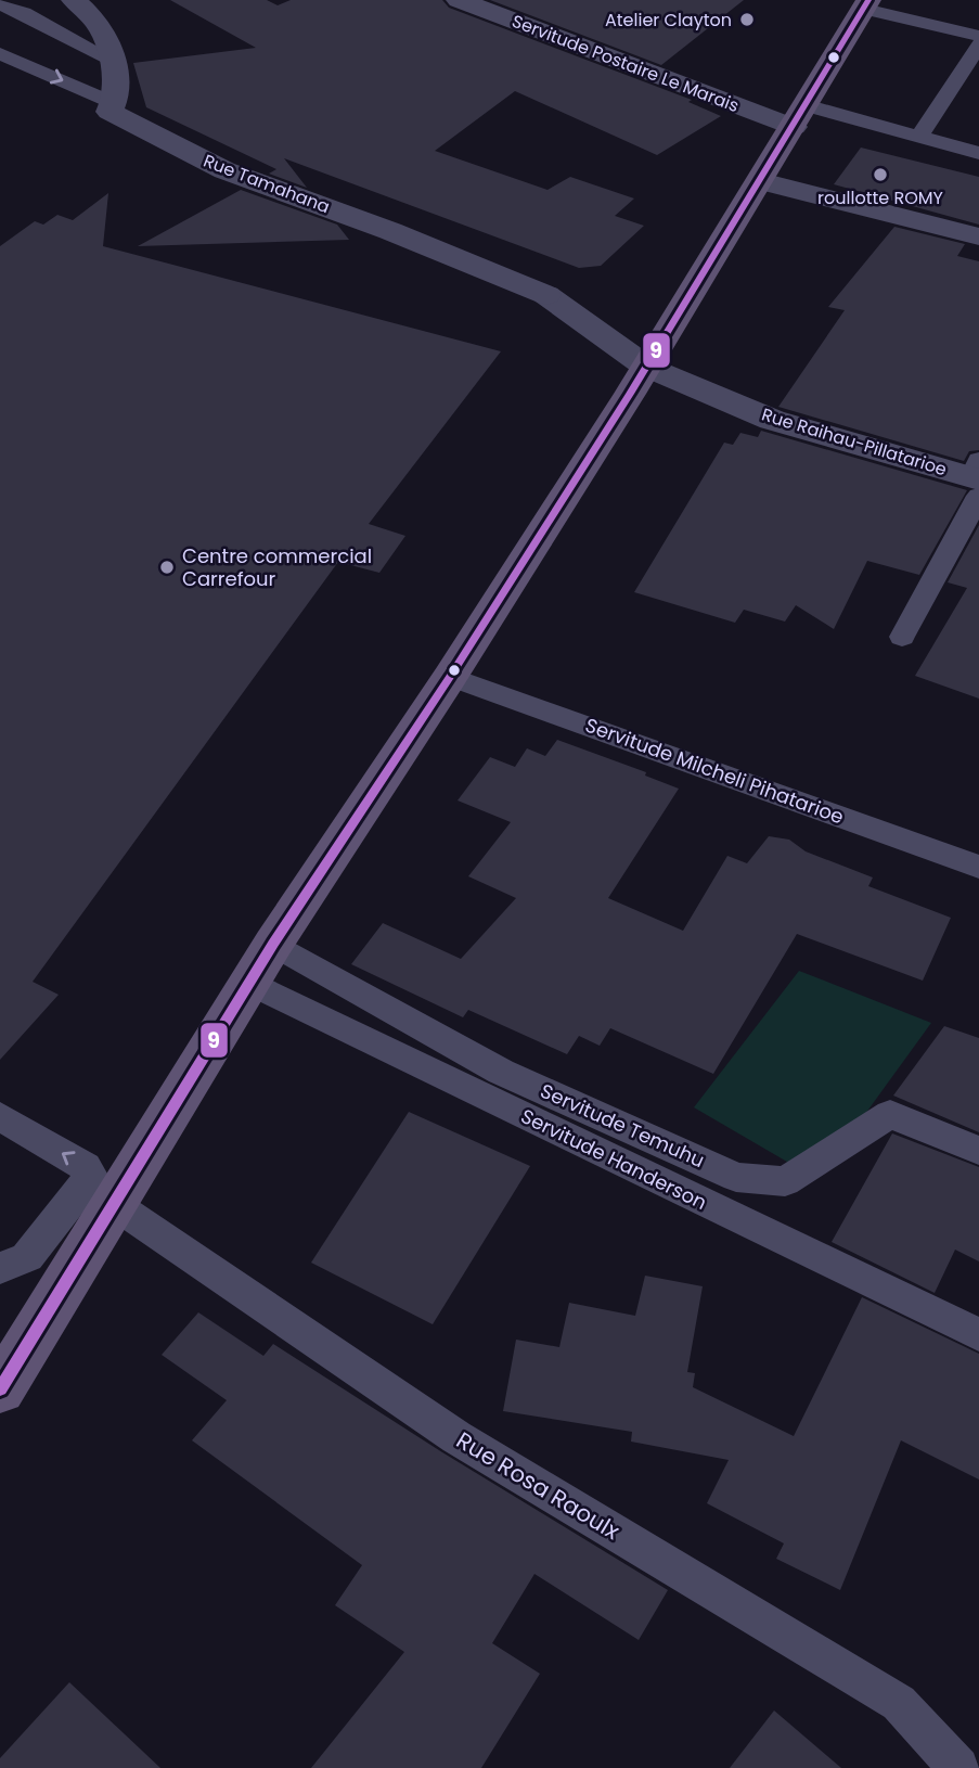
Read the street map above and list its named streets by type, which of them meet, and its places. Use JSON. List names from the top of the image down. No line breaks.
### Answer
{"streets":{"street":["Servitude Postaire Le Marais","Rue Tamahana","Rue Raihau-Pillatarioe"],"lane":["Servitude Milcheli Pihatarioe","Servitude Temuhu","Servitude Handerson","Rue Rosa Raoulx"]},"crossings":[["Rue Tamahana","Rue Raihau-Pillatarioe"]],"places":["Atelier Clayton","roullotte ROMY","Centre commercial Carrefour"],"lines":["transit line 9"]}
